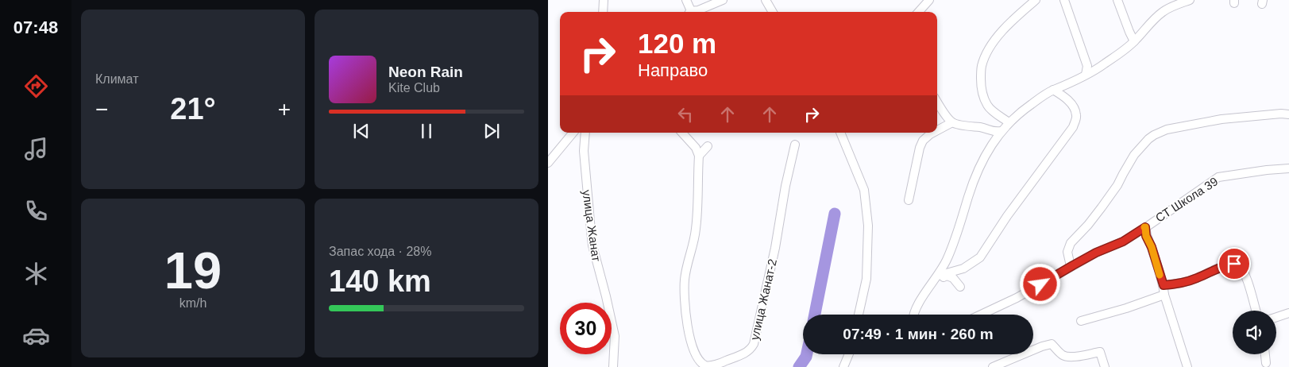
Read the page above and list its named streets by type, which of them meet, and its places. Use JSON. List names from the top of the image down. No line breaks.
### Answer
{"streets":{"street":["СТ Школа 39","улица Жанат","улица Жанат-2"]},"page":{"tabs":"07:48","tile":["Климат",["19","km/h"],["Запас хода · 28%","140 km"]],"turn":["120 m","Направо"],"song":["Neon Rain","Kite Club"],"heat":["−","21°","+"],"limit":"30","trip":"07:49 · 1 мин · 260 m"}}
